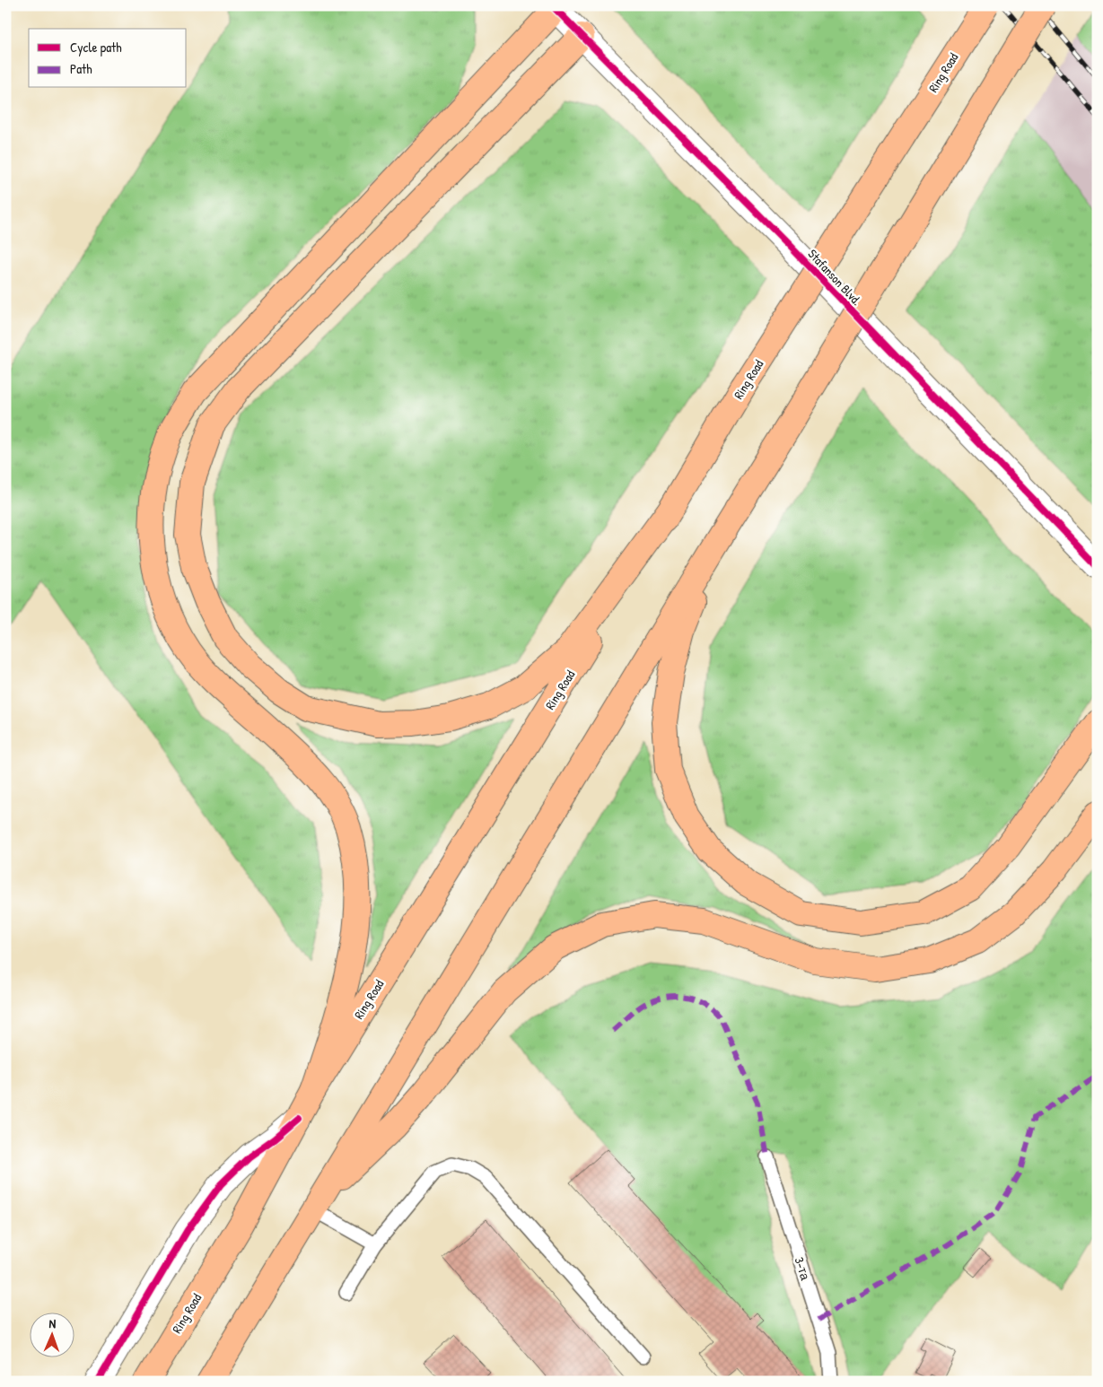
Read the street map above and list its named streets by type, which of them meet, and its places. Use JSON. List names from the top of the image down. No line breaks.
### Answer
{"streets":{"highway":["Ring Road"],"street":["Stafanson Blvd."],"lane":["3-та"]},"legend":["Cycle path","Path"],"north":"top"}
